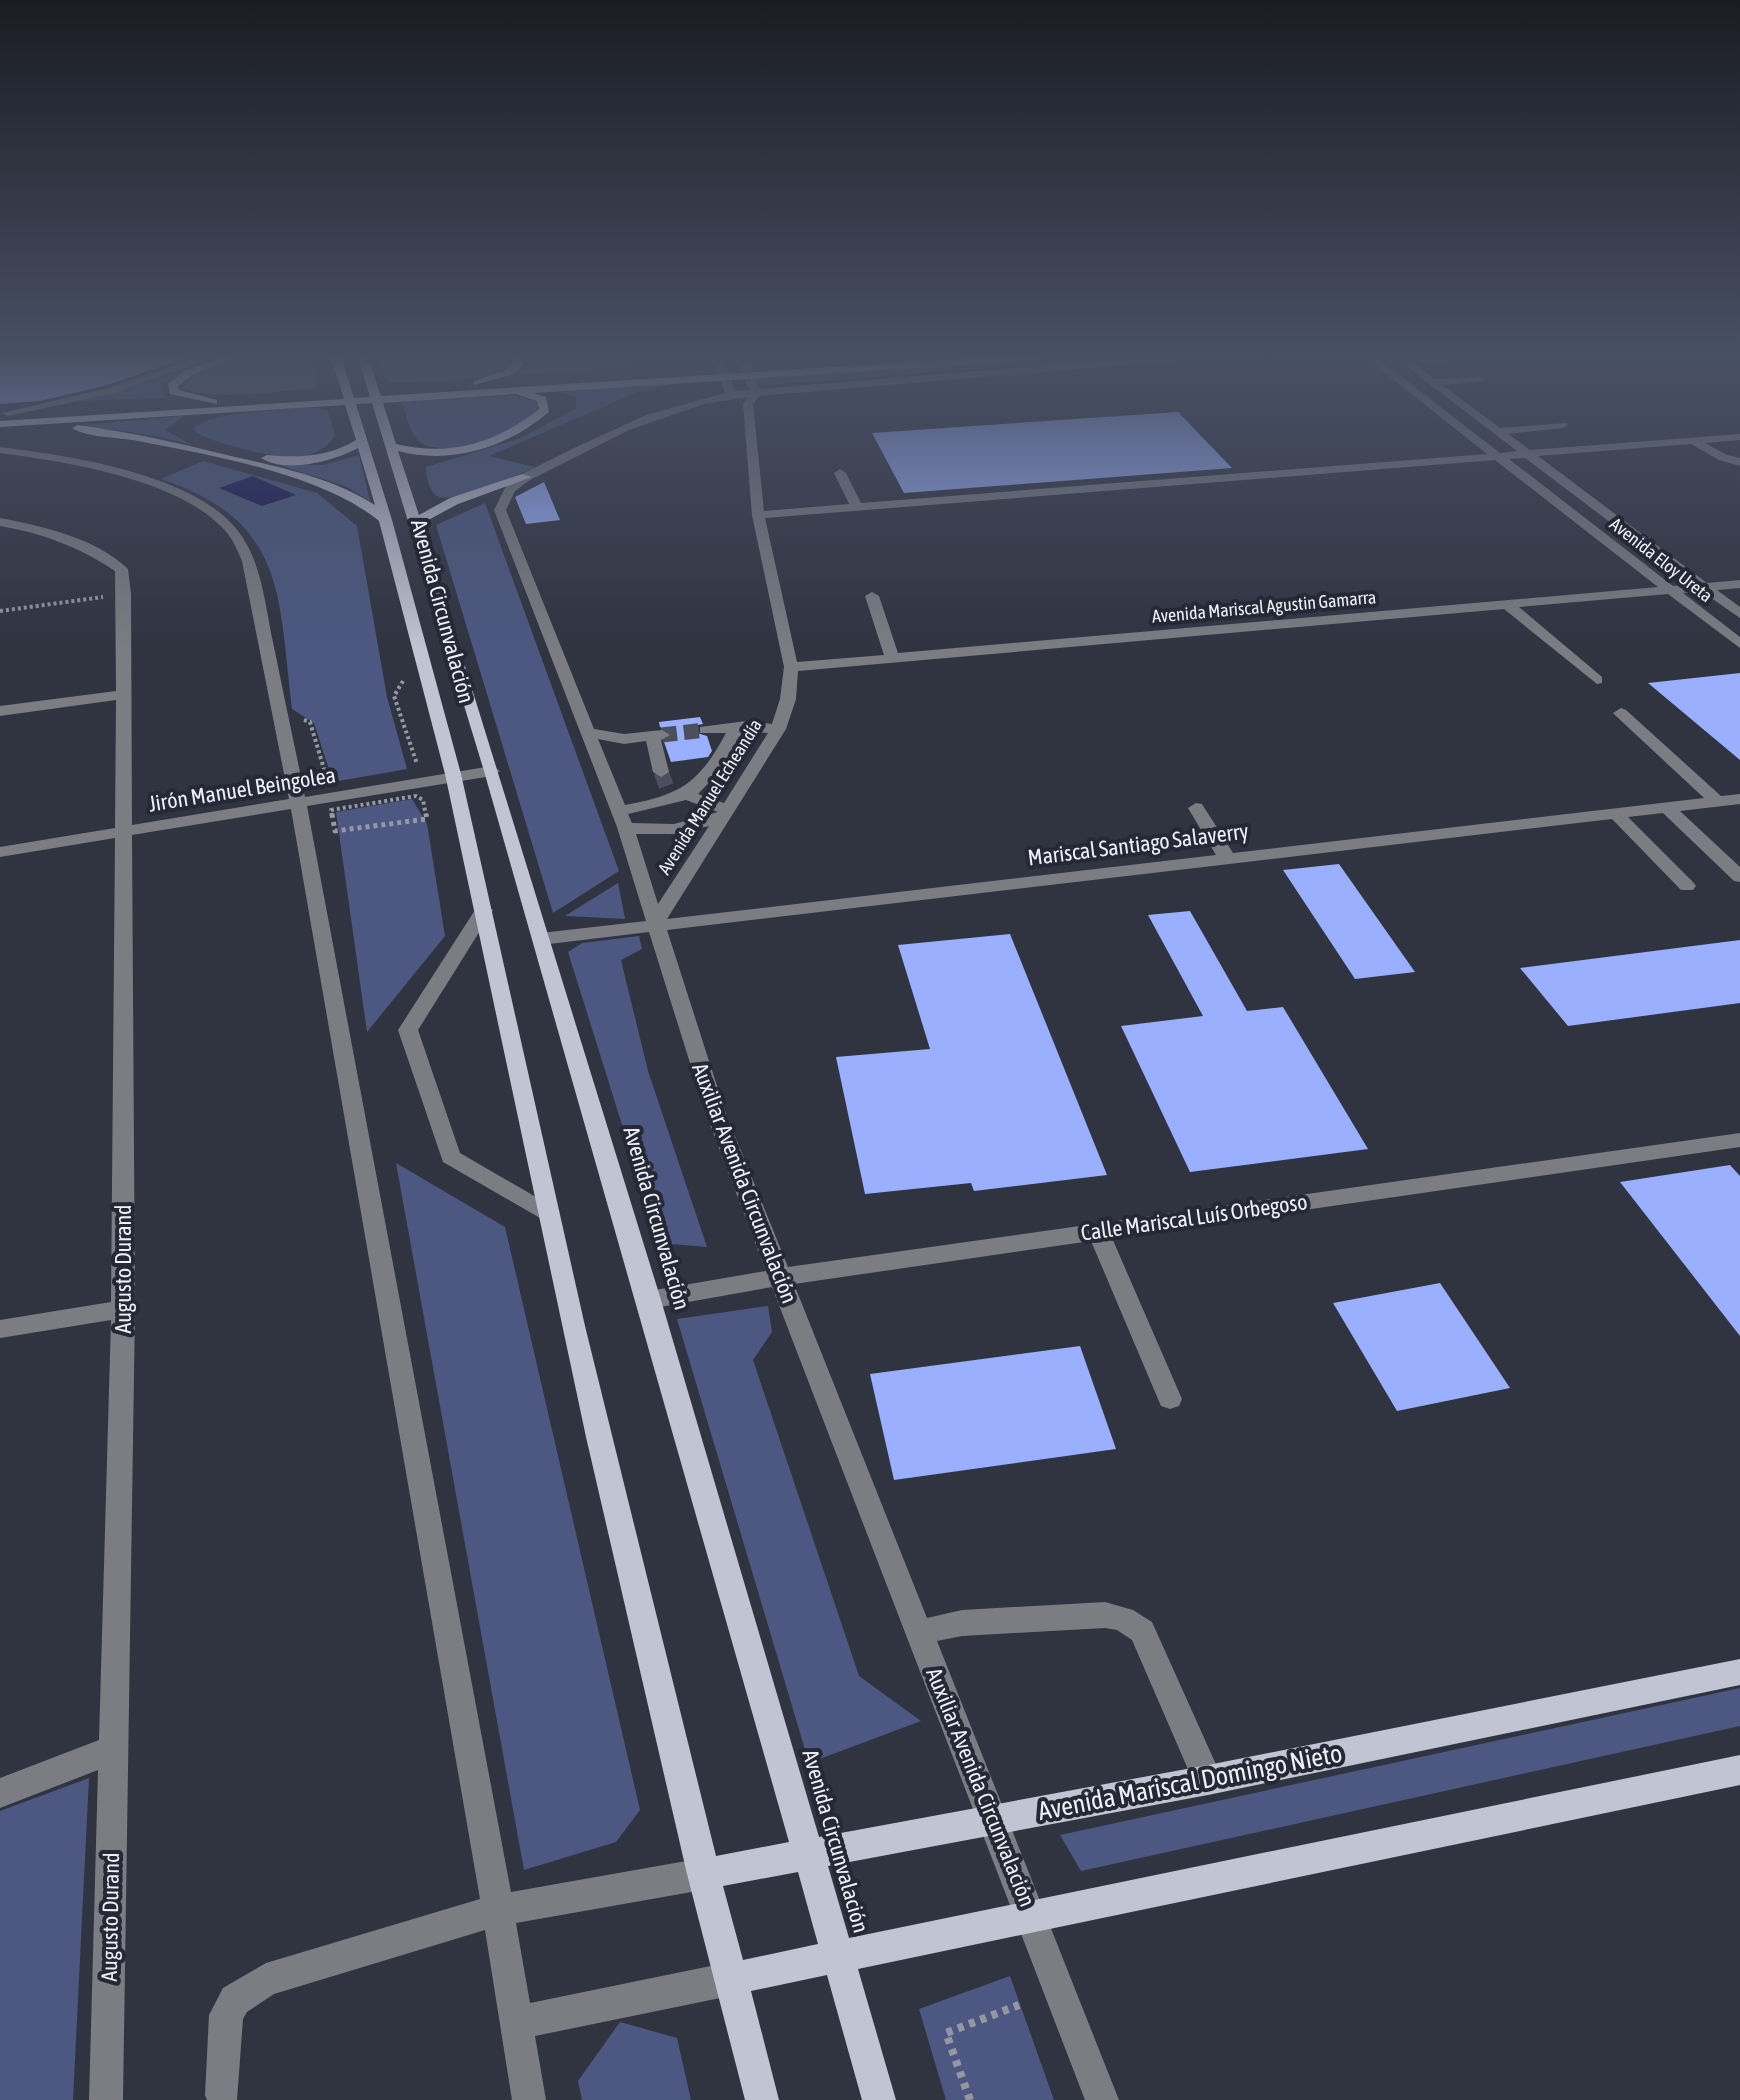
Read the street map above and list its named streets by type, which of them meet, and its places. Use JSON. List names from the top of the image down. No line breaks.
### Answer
{"streets":{"main road":["Avenida Circunvalación","Avenida Mariscal Domingo Nieto"],"street":["Avenida Eloy Ureta","Avenida Mariscal Agustin Gamarra","Jirón Manuel Beingolea","Avenida Manuel Echeandía","Mariscal Santiago Salaverry","Auxiliar Avenida Circunvalación","Calle Mariscal Luís Orbegoso","Augusto Durand"]},"crossings":[["Avenida Eloy Ureta","Avenida Mariscal Agustin Gamarra"],["Avenida Mariscal Agustin Gamarra","Avenida Manuel Echeandía"],["Avenida Circunvalación","Jirón Manuel Beingolea"],["Avenida Circunvalación","Mariscal Santiago Salaverry"],["Avenida Circunvalación","Calle Mariscal Luís Orbegoso"],["Avenida Circunvalación","Avenida Mariscal Domingo Nieto"],["Jirón Manuel Beingolea","Augusto Durand"],["Avenida Manuel Echeandía","Mariscal Santiago Salaverry"],["Avenida Manuel Echeandía","Auxiliar Avenida Circunvalación"],["Mariscal Santiago Salaverry","Auxiliar Avenida Circunvalación"],["Auxiliar Avenida Circunvalación","Calle Mariscal Luís Orbegoso"],["Auxiliar Avenida Circunvalación","Avenida Mariscal Domingo Nieto"]]}
